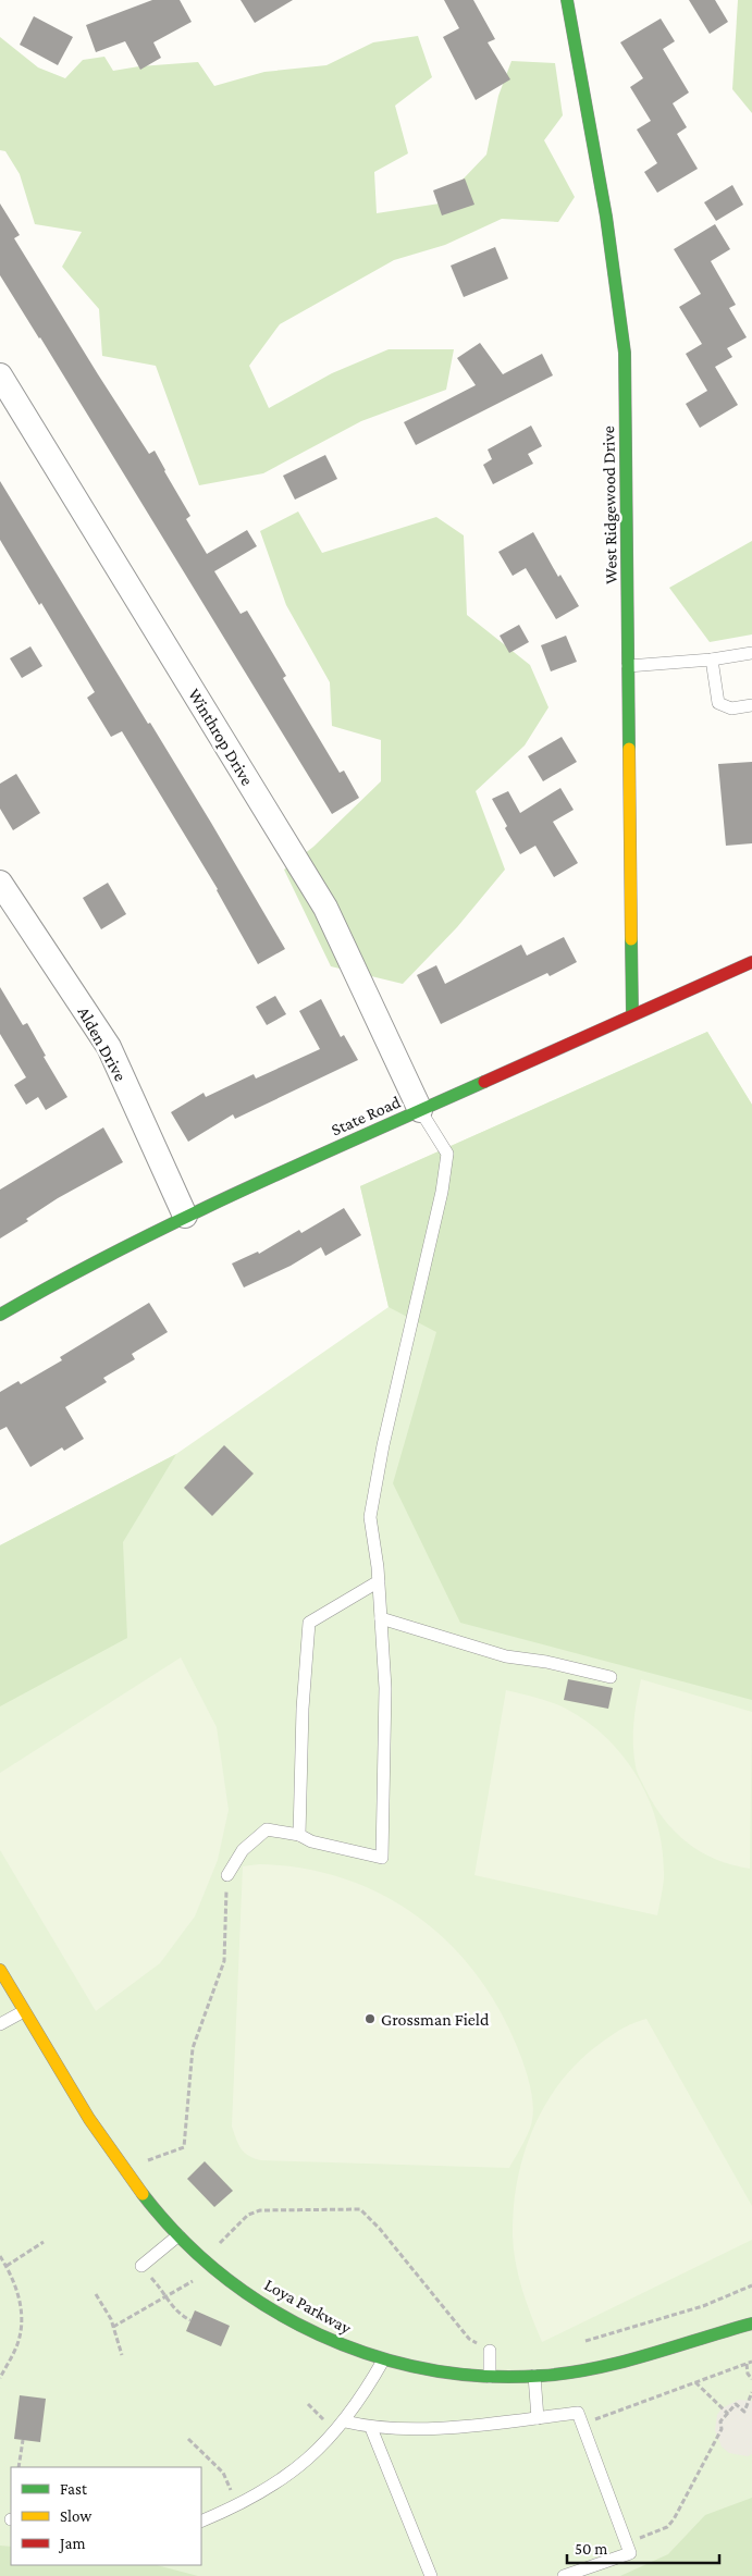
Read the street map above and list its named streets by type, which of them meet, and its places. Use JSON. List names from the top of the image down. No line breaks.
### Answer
{"streets":{"street":["West Ridgewood Drive","Winthrop Drive","Alden Drive","State Road","Loya Parkway"]},"crossings":[["West Ridgewood Drive","State Road"],["Winthrop Drive","State Road"],["Alden Drive","State Road"]],"places":["Grossman Field"],"legend":["Fast","Slow","Jam"],"scale_bar":"50 m"}
